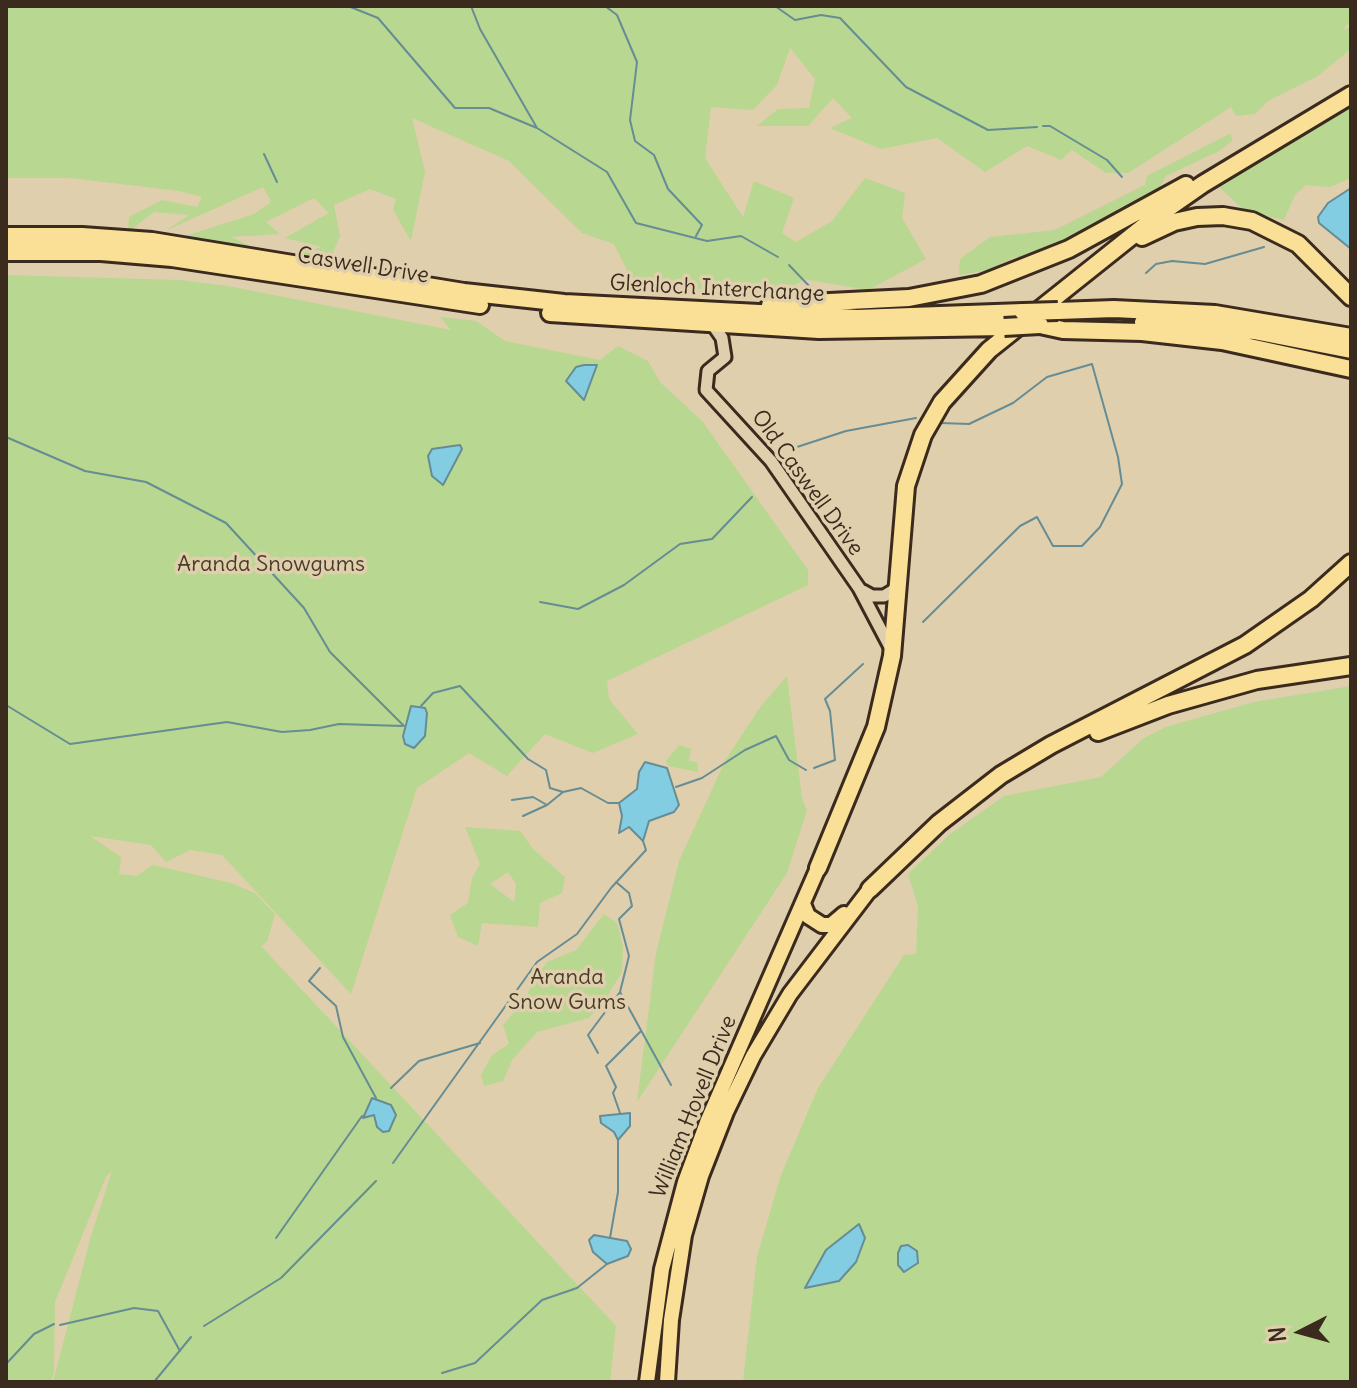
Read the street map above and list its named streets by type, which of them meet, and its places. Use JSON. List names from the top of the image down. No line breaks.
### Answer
{"streets":{"highway":["Caswell Drive","Glenloch Interchange"],"main road":["William Hovell Drive"],"street":["Old Caswell Drive"]},"crossings":[["Caswell Drive","Glenloch Interchange"],["Caswell Drive","Old Caswell Drive"],["Glenloch Interchange","Old Caswell Drive"]],"parks":["Aranda Snowgums","Aranda Snow Gums"],"north":"left"}
